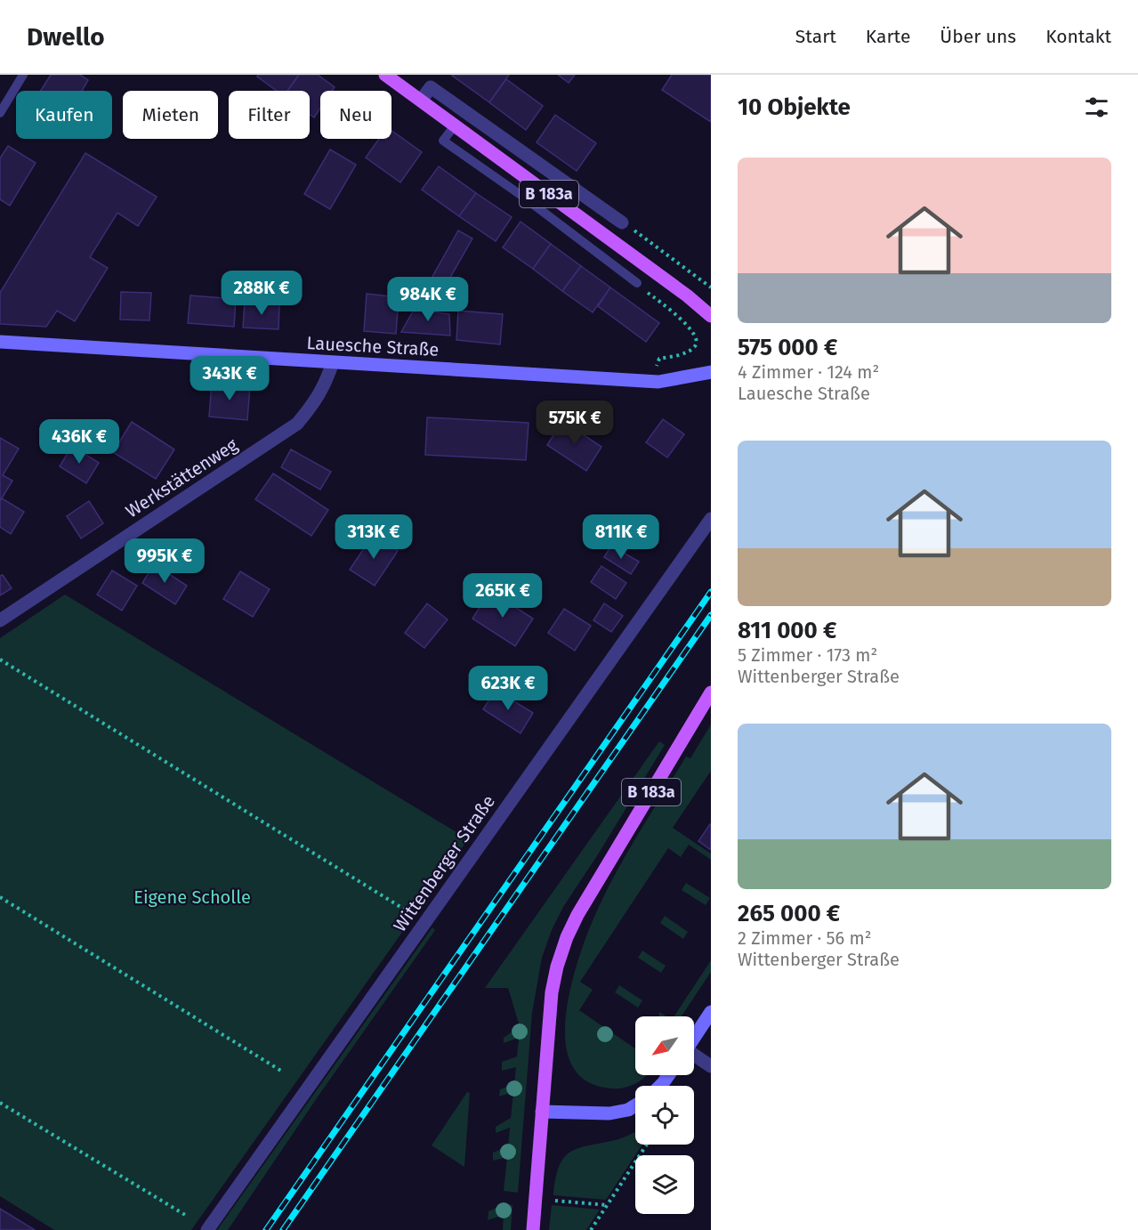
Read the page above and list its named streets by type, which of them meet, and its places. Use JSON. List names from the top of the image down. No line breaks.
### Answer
{"streets":{"main road":["B 183a"],"street":["Lauesche Straße","Werkstättenweg","Wittenberger Straße"]},"crossings":[["Lauesche Straße","Werkstättenweg"]],"parks":["Eigene Scholle"],"north":"bottom left","page":{"header":"Dwello","nav":["Start","Karte","Über uns","Kontakt"],"heading":"10 Objekte","chip":["Kaufen","Mieten","Filter","Neu"],"list":[{"name":"575 000 €","note":"4 Zimmer · 124 m² · Lauesche Straße"},{"name":"811 000 €","note":"5 Zimmer · 173 m² · Wittenberger Straße"},{"name":"265 000 €","note":"2 Zimmer · 56 m² · Wittenberger Straße"}],"price":["288K €","984K €","343K €","575K €","436K €","313K €","811K €","995K €","265K €","623K €"]}}
